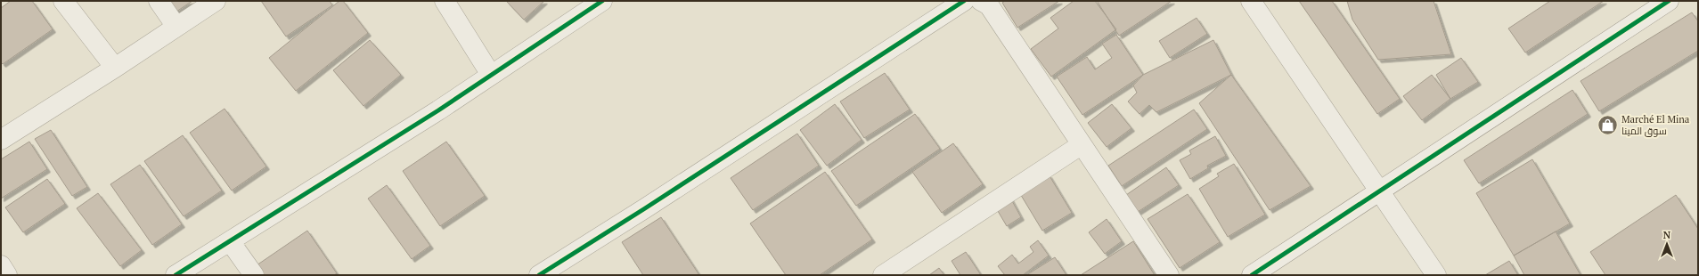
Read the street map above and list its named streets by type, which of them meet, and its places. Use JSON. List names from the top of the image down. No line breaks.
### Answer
{"places":{"shop":["Marché El Mina سوق المينا"]},"north":"top"}
